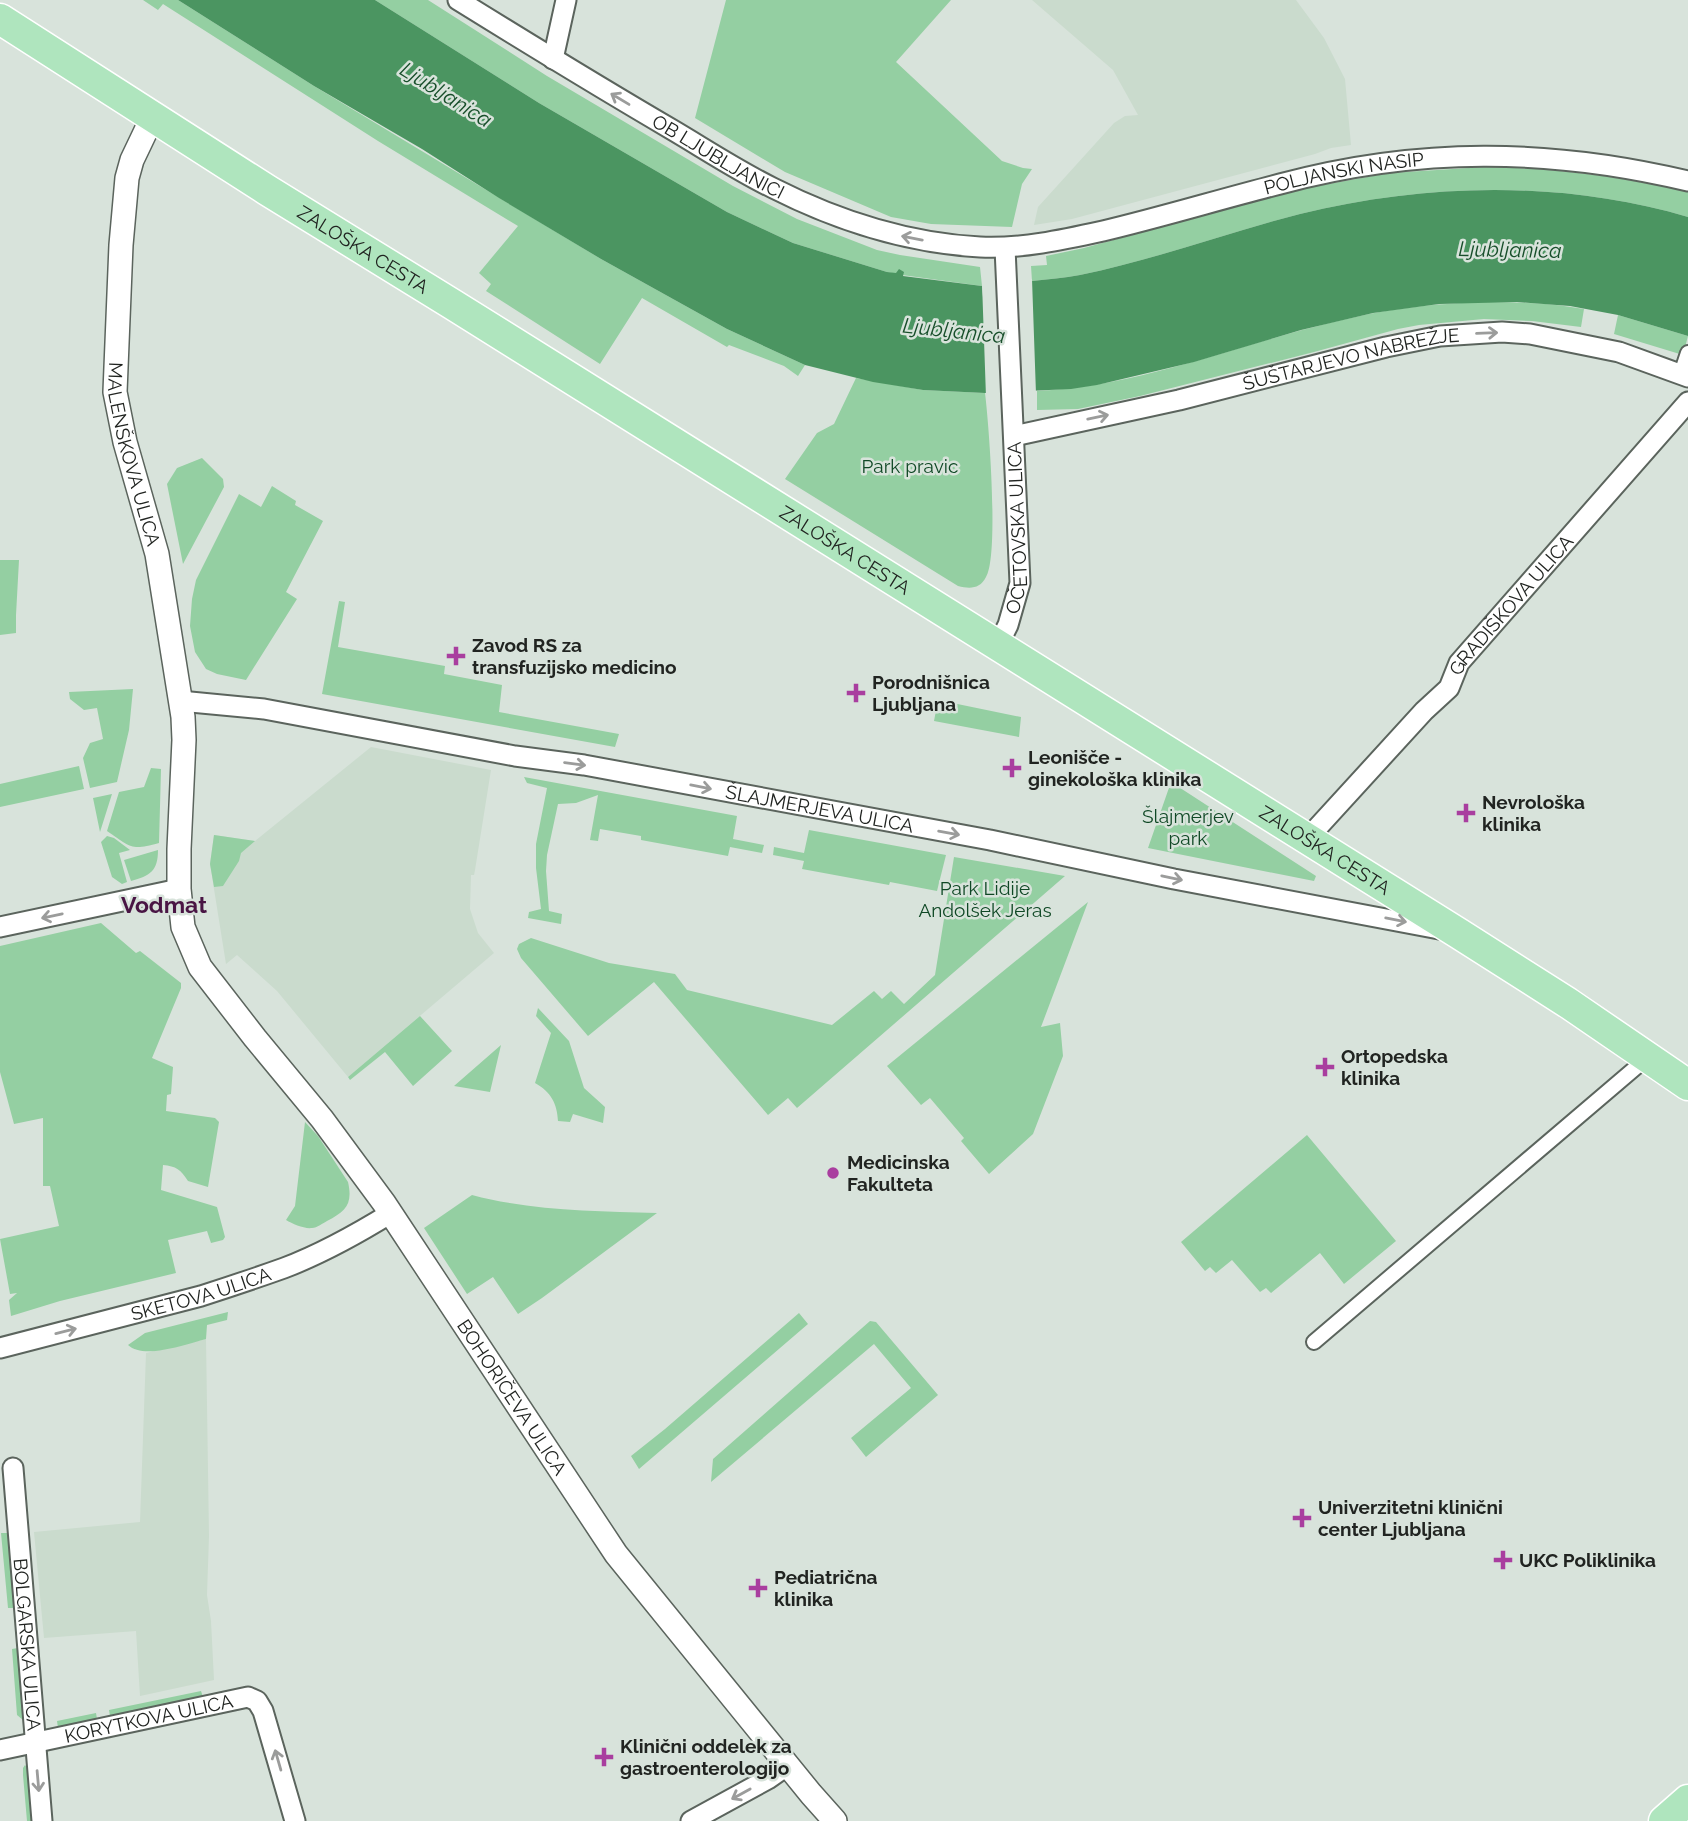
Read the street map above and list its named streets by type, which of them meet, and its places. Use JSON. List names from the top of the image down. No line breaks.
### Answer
{"streets":{"main road":["ZALOŠKA CESTA"],"street":["OB LJUBLJANICI","POLJANSKI NASIP","ŠUŠTARJEVO NABREŽJE","MALENŠKOVA ULICA","OČETOVSKA ULICA","GRADIŠKOVA ULICA","ŠLAJMERJEVA ULICA","SKETOVA ULICA","BOHORIČEVA ULICA","BOLGARSKA ULICA","KORYTKOVA ULICA"]},"crossings":[["OB LJUBLJANICI","POLJANSKI NASIP"],["OB LJUBLJANICI","OČETOVSKA ULICA"],["POLJANSKI NASIP","OČETOVSKA ULICA"],["ZALOŠKA CESTA","MALENŠKOVA ULICA"],["ZALOŠKA CESTA","OČETOVSKA ULICA"],["ZALOŠKA CESTA","GRADIŠKOVA ULICA"],["ZALOŠKA CESTA","ŠLAJMERJEVA ULICA"],["ŠUŠTARJEVO NABREŽJE","OČETOVSKA ULICA"],["MALENŠKOVA ULICA","ŠLAJMERJEVA ULICA"],["MALENŠKOVA ULICA","BOHORIČEVA ULICA"],["SKETOVA ULICA","BOHORIČEVA ULICA"],["BOLGARSKA ULICA","KORYTKOVA ULICA"]],"one_way":["OB LJUBLJANICI","ŠUŠTARJEVO NABREŽJE","ŠLAJMERJEVA ULICA","SKETOVA ULICA"],"districts":["Vodmat"],"water":["Ljubljanica"],"parks":["Park pravic","Šlajmerjev park","Park Lidije Andolšek Jeras"],"places":{"health":["Zavod RS za transfuzijsko medicino","Porodnišnica Ljubljana","Leonišče - ginekološka klinika","Nevrološka klinika","Ortopedska klinika","Univerzitetni klinični center Ljubljana","UKC Poliklinika","Pediatrična klinika","Klinični oddelek za gastroenterologijo"],"other":["Medicinska Fakulteta"]}}
